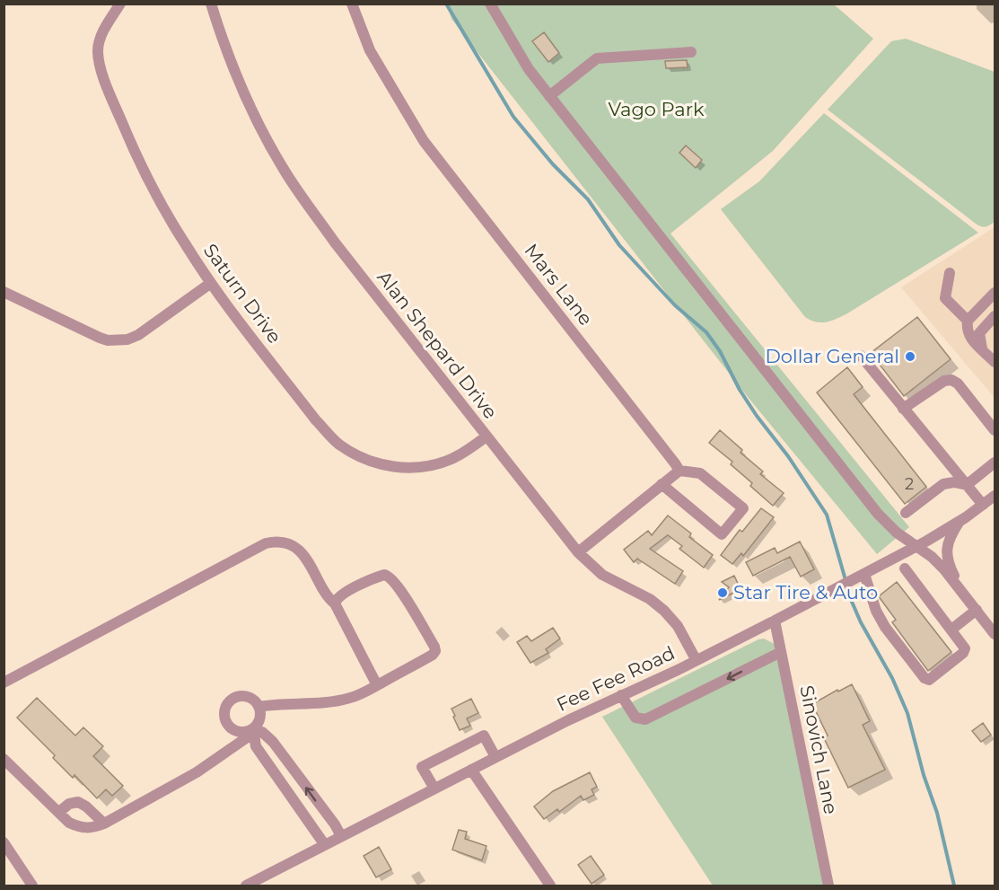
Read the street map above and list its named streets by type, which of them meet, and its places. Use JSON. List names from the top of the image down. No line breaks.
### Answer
{"streets":{"street":["Mars Lane","Saturn Drive","Alan Shepard Drive","Fee Fee Road","Sinovich Lane"]},"crossings":[["Saturn Drive","Alan Shepard Drive"],["Alan Shepard Drive","Fee Fee Road"],["Fee Fee Road","Sinovich Lane"]],"parks":["Vago Park"],"places":["Dollar General","Star Tire & Auto"],"house_numbers":["2"]}
